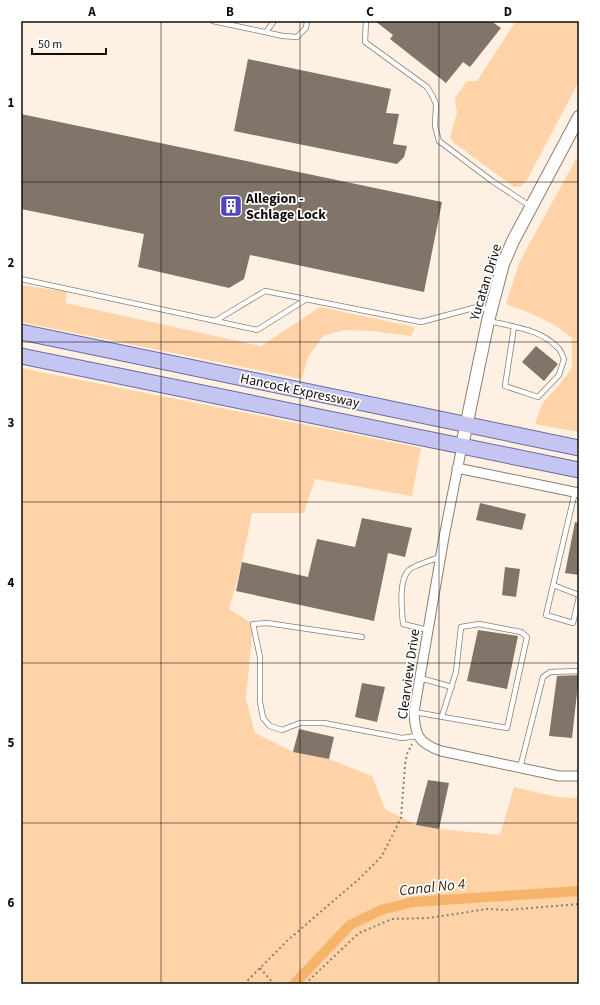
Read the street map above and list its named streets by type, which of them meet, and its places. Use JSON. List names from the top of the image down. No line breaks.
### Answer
{"streets":{"main road":["Hancock Expressway"],"street":["Yucatan Drive","Clearview Drive"]},"crossings":[["Yucatan Drive","Hancock Expressway"],["Yucatan Drive","Clearview Drive"],["Hancock Expressway","Clearview Drive"]],"water":["Canal No 4"],"places":{"building":["Allegion - Schlage Lock"]},"scale_bar":"50 m","grid":{"columns":["A","B","C","D"],"rows":["1","2","3","4","5","6"]}}
